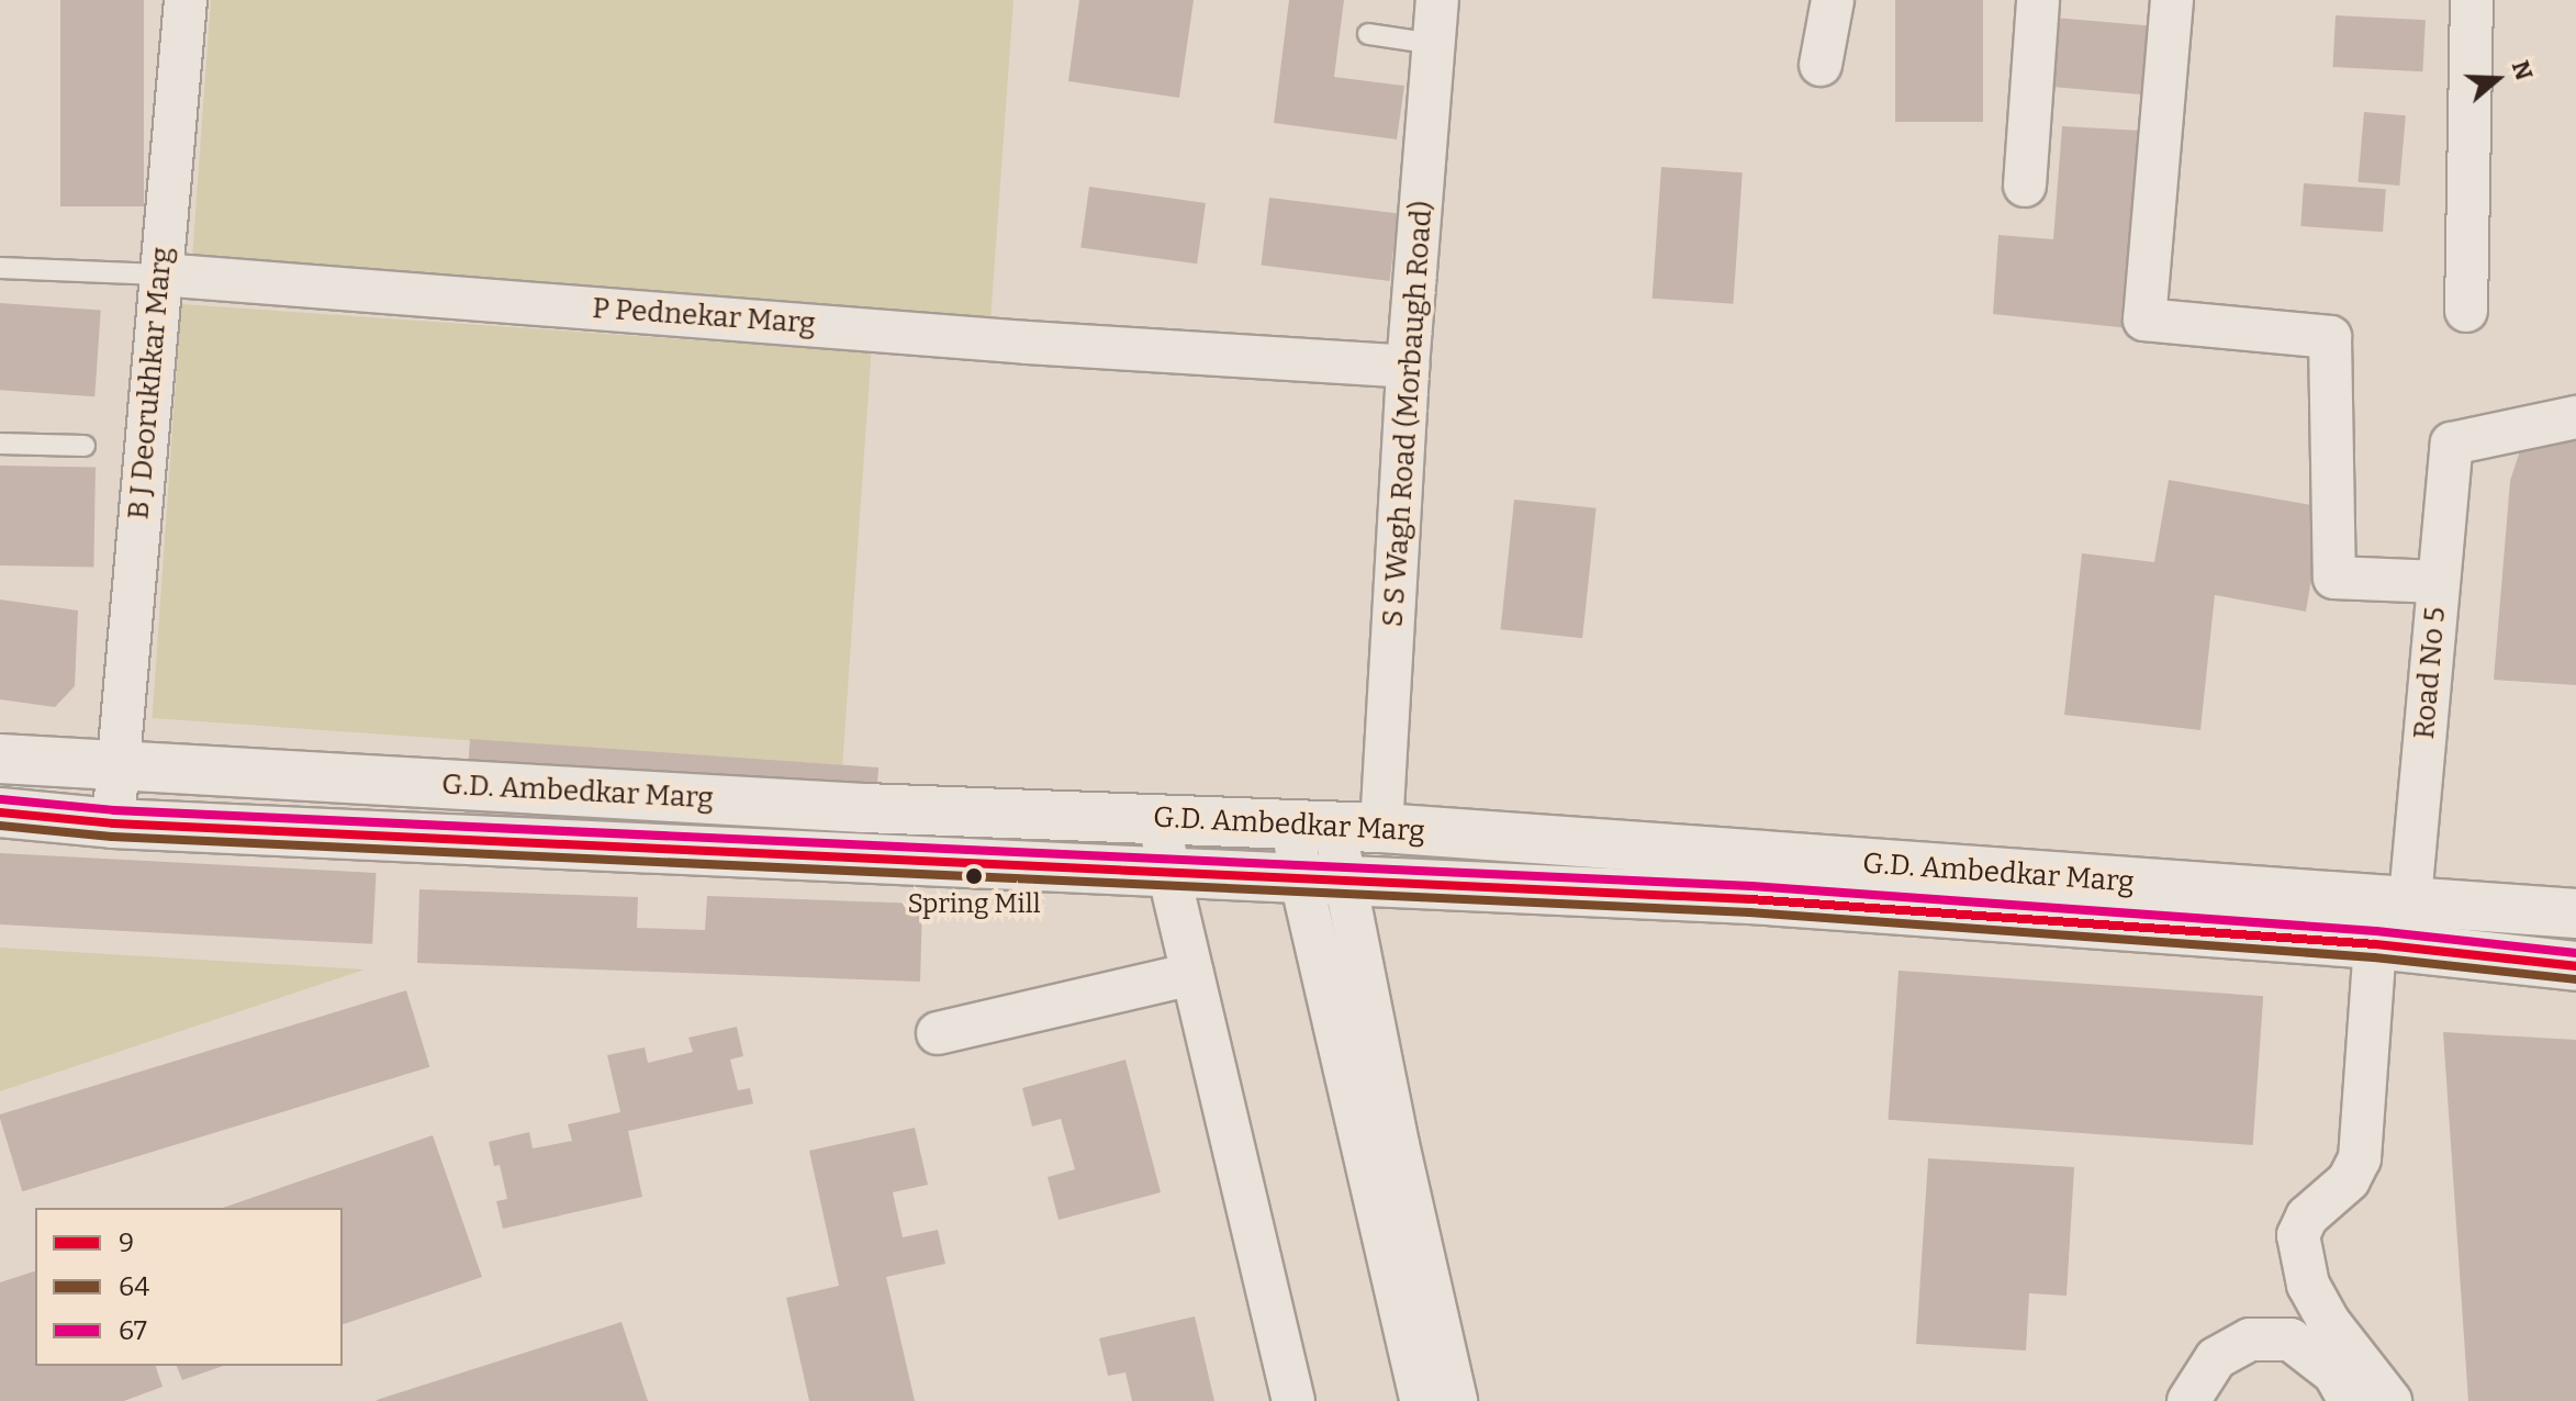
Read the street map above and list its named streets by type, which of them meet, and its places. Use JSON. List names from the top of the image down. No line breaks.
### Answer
{"streets":{"main road":["G.D. Ambedkar Marg"],"street":["P Pednekar Marg","B J Deorukhkar Marg","S S Wagh Road (Morbaugh Road)","Road No 5"]},"crossings":[["P Pednekar Marg","B J Deorukhkar Marg"],["P Pednekar Marg","S S Wagh Road (Morbaugh Road)"],["B J Deorukhkar Marg","G.D. Ambedkar Marg"],["S S Wagh Road (Morbaugh Road)","G.D. Ambedkar Marg"],["Road No 5","G.D. Ambedkar Marg"]],"places":["Spring Mill"],"lines":["transit line 67","transit line 9","transit line 64"],"legend":["9","64","67"],"north":"right"}
